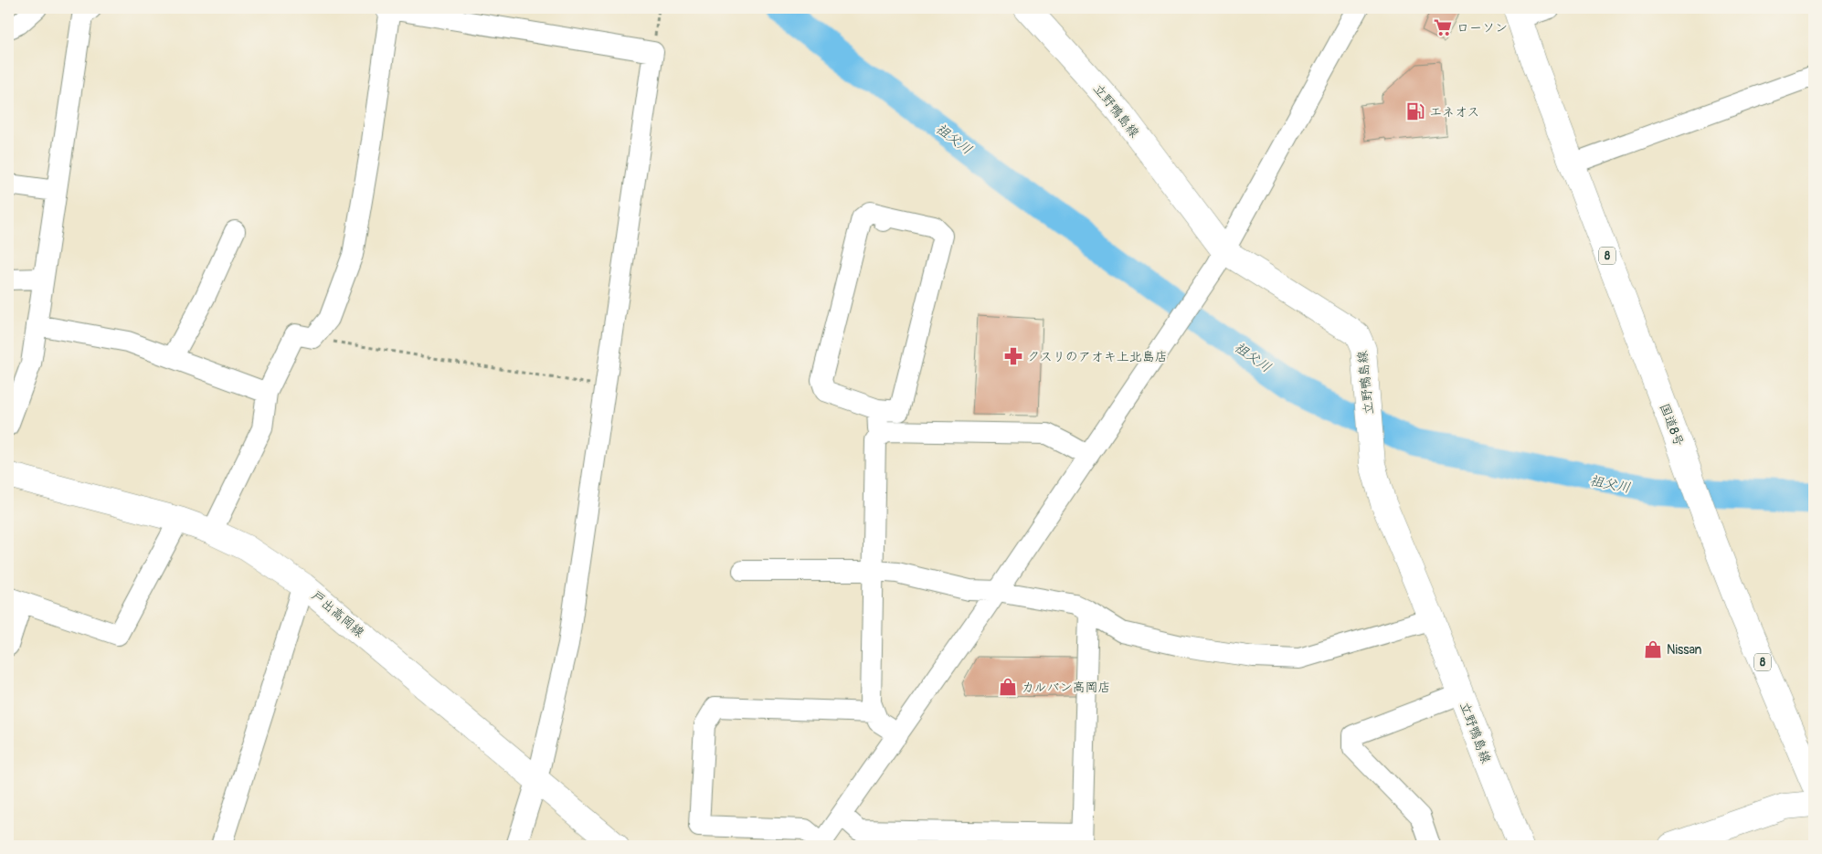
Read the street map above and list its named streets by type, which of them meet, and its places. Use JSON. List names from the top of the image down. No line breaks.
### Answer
{"streets":{"main road":["立野鴨島線","8","国道8号","戸出高岡線"]},"water":["祖父川"],"places":{"supermarket":["ローソン"],"fuel station":["エネオス"],"pharmacy":["クスリのアオキ上北島店"],"shop":["Nissan","カルバン高岡店"]}}
